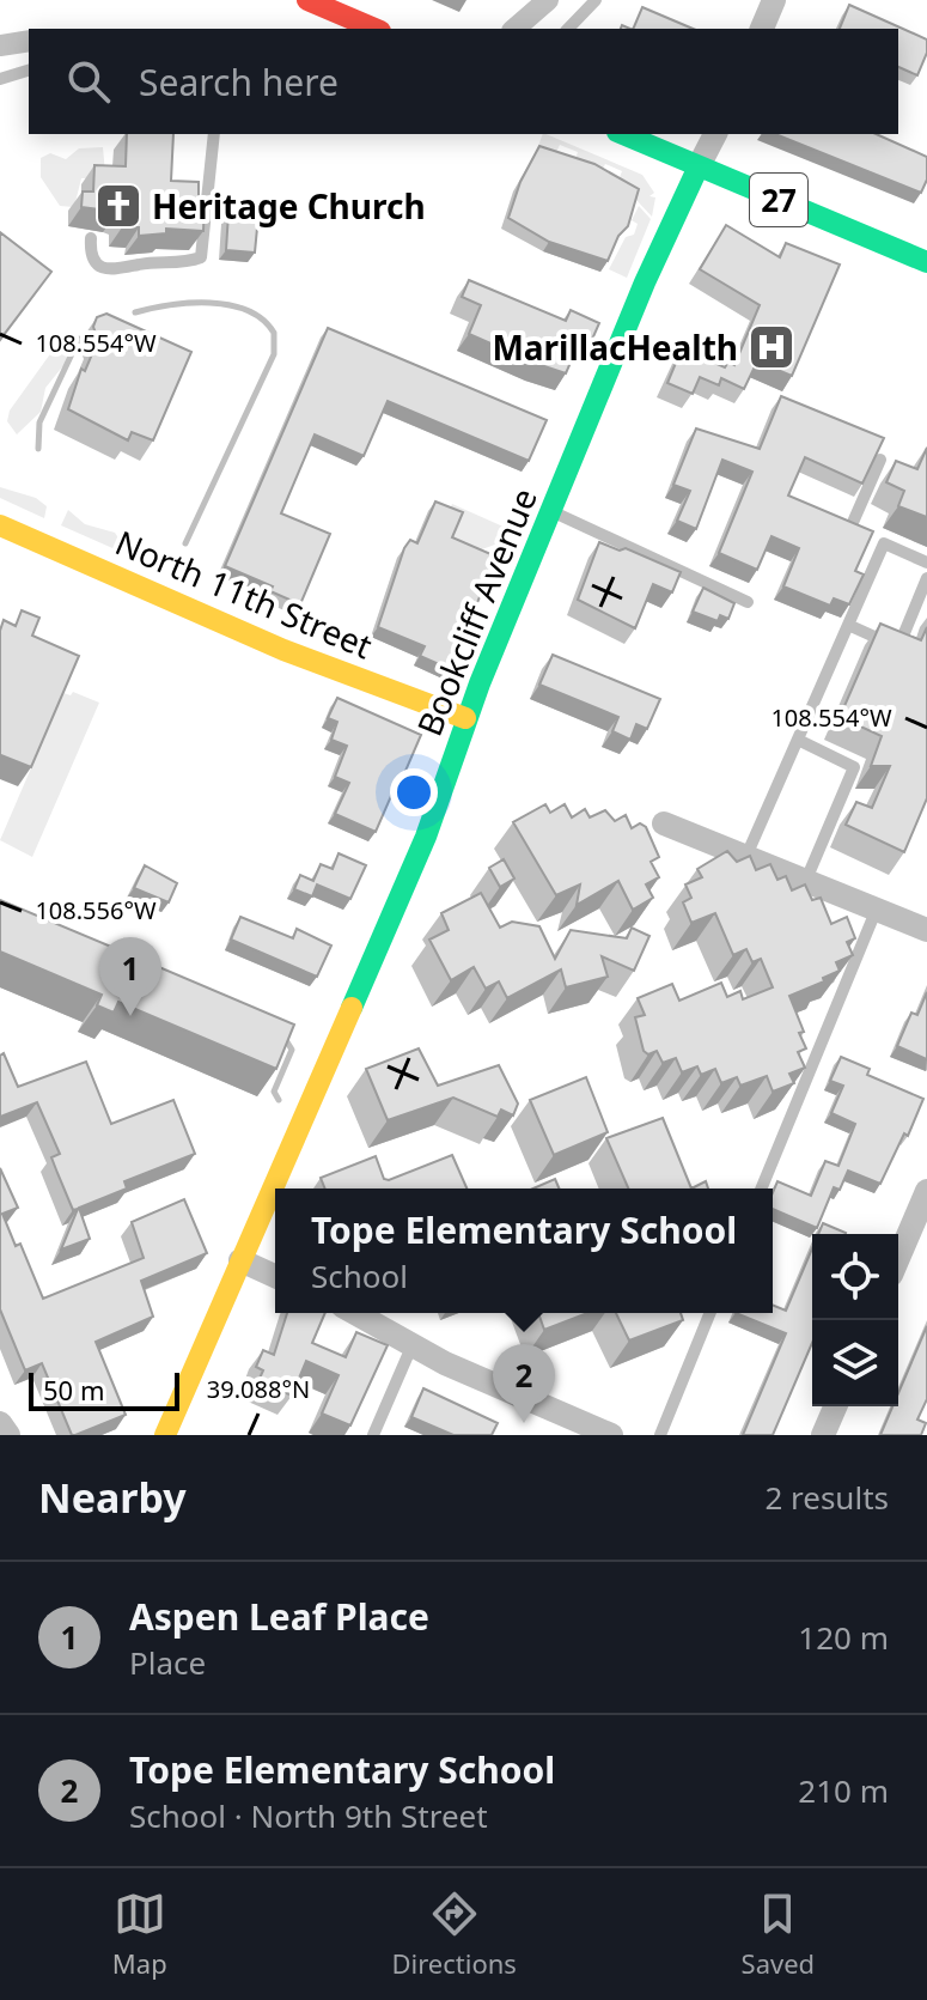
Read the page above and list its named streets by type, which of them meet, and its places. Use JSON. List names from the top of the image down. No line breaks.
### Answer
{"streets":{"street":["27","North 11th Street","Bookcliff Avenue"]},"crossings":[["27","Bookcliff Avenue"],["North 11th Street","Bookcliff Avenue"]],"places":{"church":["Heritage Church"],"hospital":["MarillacHealth"]},"scale_bar":"50 m","page":{"search":"Search here","pins":["1","2"],"popup":["Tope Elementary School","School"],"scale":"50 m","heading":["Nearby","2 results"],"list":[{"mark":"1","name":"Aspen Leaf Place","note":"Place","value":"120 m"},{"mark":"2","name":"Tope Elementary School","note":"School · North 9th Street","value":"210 m"}],"nav":["Map","Directions","Saved"]},"coordinates":["108.554°W","108.556°W","39.088°N"]}
